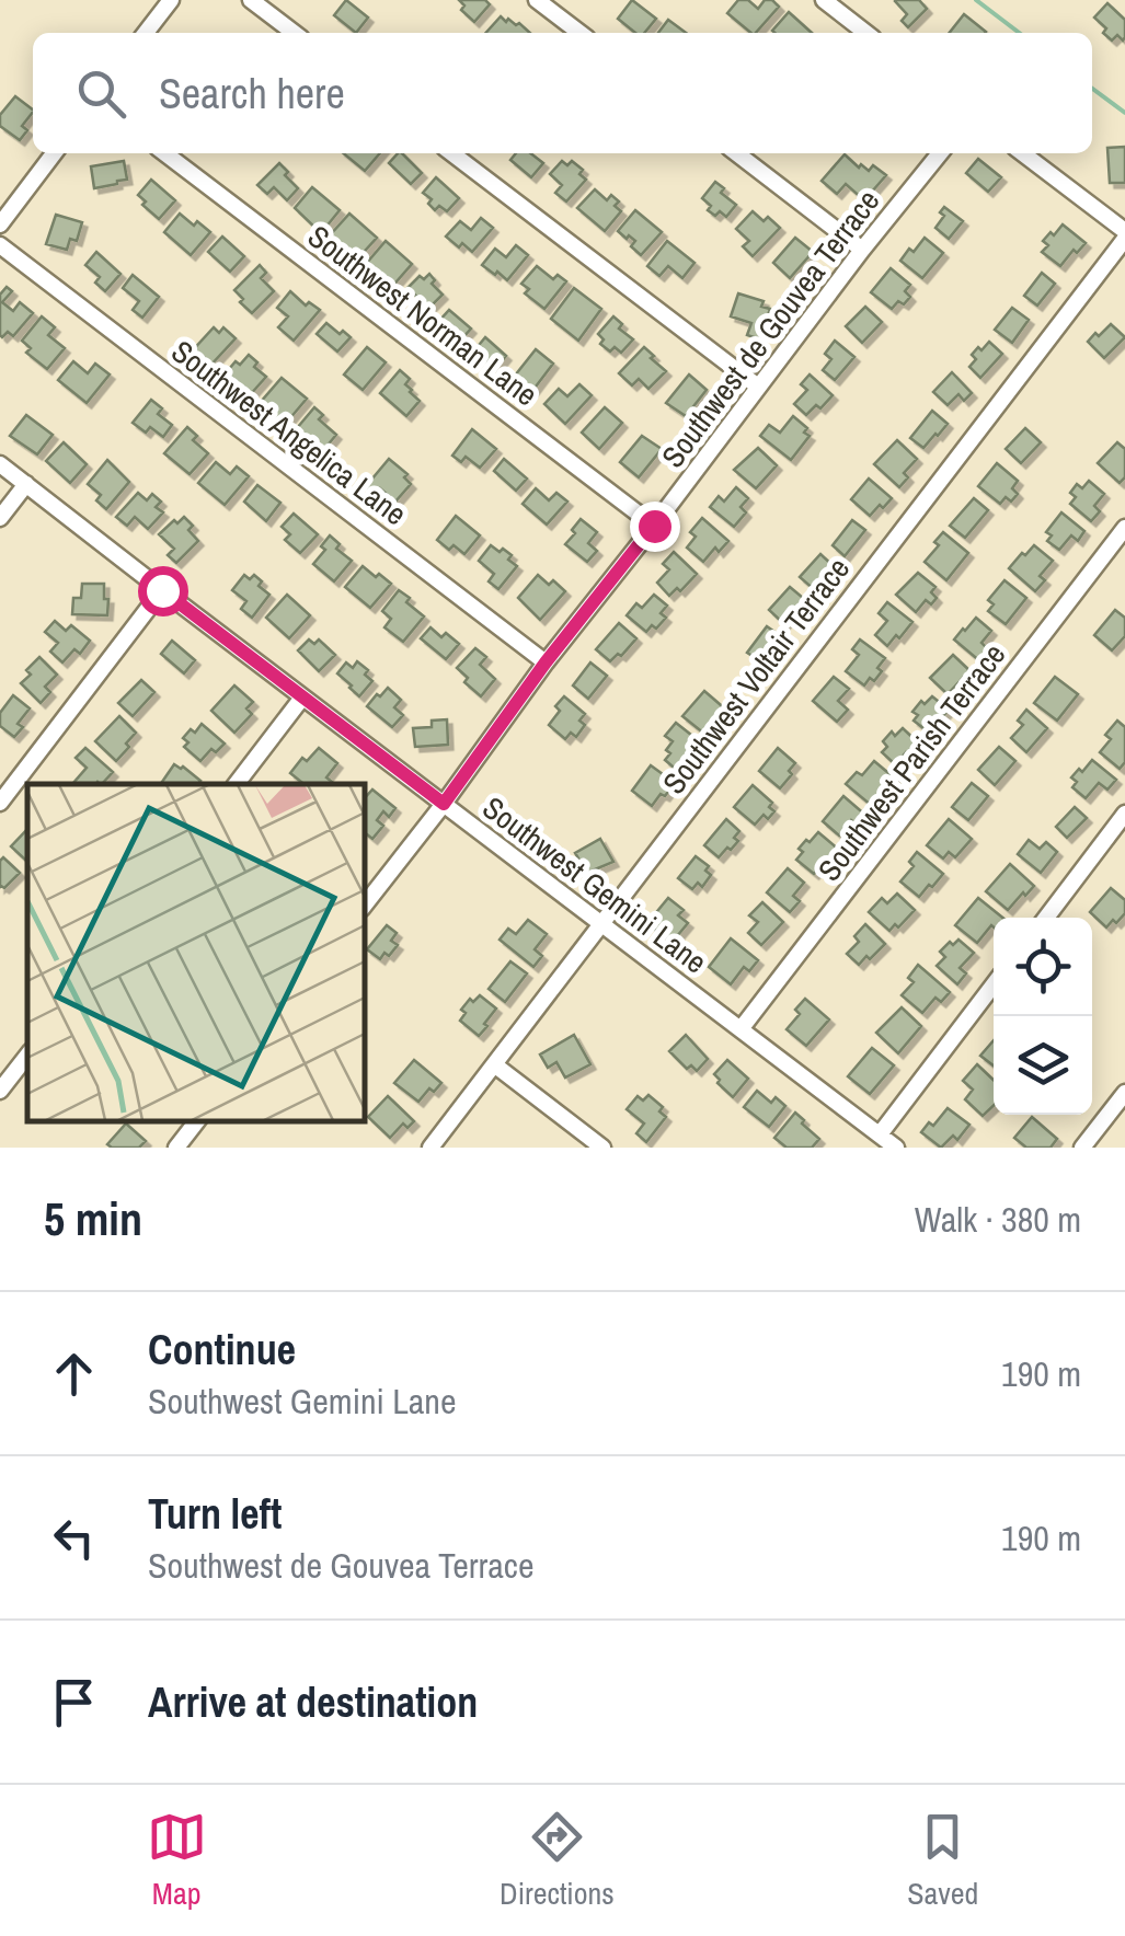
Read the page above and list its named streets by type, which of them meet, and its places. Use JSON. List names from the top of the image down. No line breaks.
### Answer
{"streets":{"street":["Southwest Norman Lane","Southwest de Gouvea Terrace","Southwest Angelica Lane","Southwest Voltair Terrace","Southwest Parish Terrace","Southwest Gemini Lane"]},"crossings":[["Southwest Norman Lane","Southwest de Gouvea Terrace"],["Southwest de Gouvea Terrace","Southwest Angelica Lane"],["Southwest de Gouvea Terrace","Southwest Gemini Lane"],["Southwest Voltair Terrace","Southwest Gemini Lane"],["Southwest Parish Terrace","Southwest Gemini Lane"]],"page":{"search":"Search here","heading":["5 min","Walk · 380 m"],"list":[["Continue","Southwest Gemini Lane","190 m"],["Turn left","Southwest de Gouvea Terrace","190 m"],"Arrive at destination"],"nav":["Map","Directions","Saved"]}}
